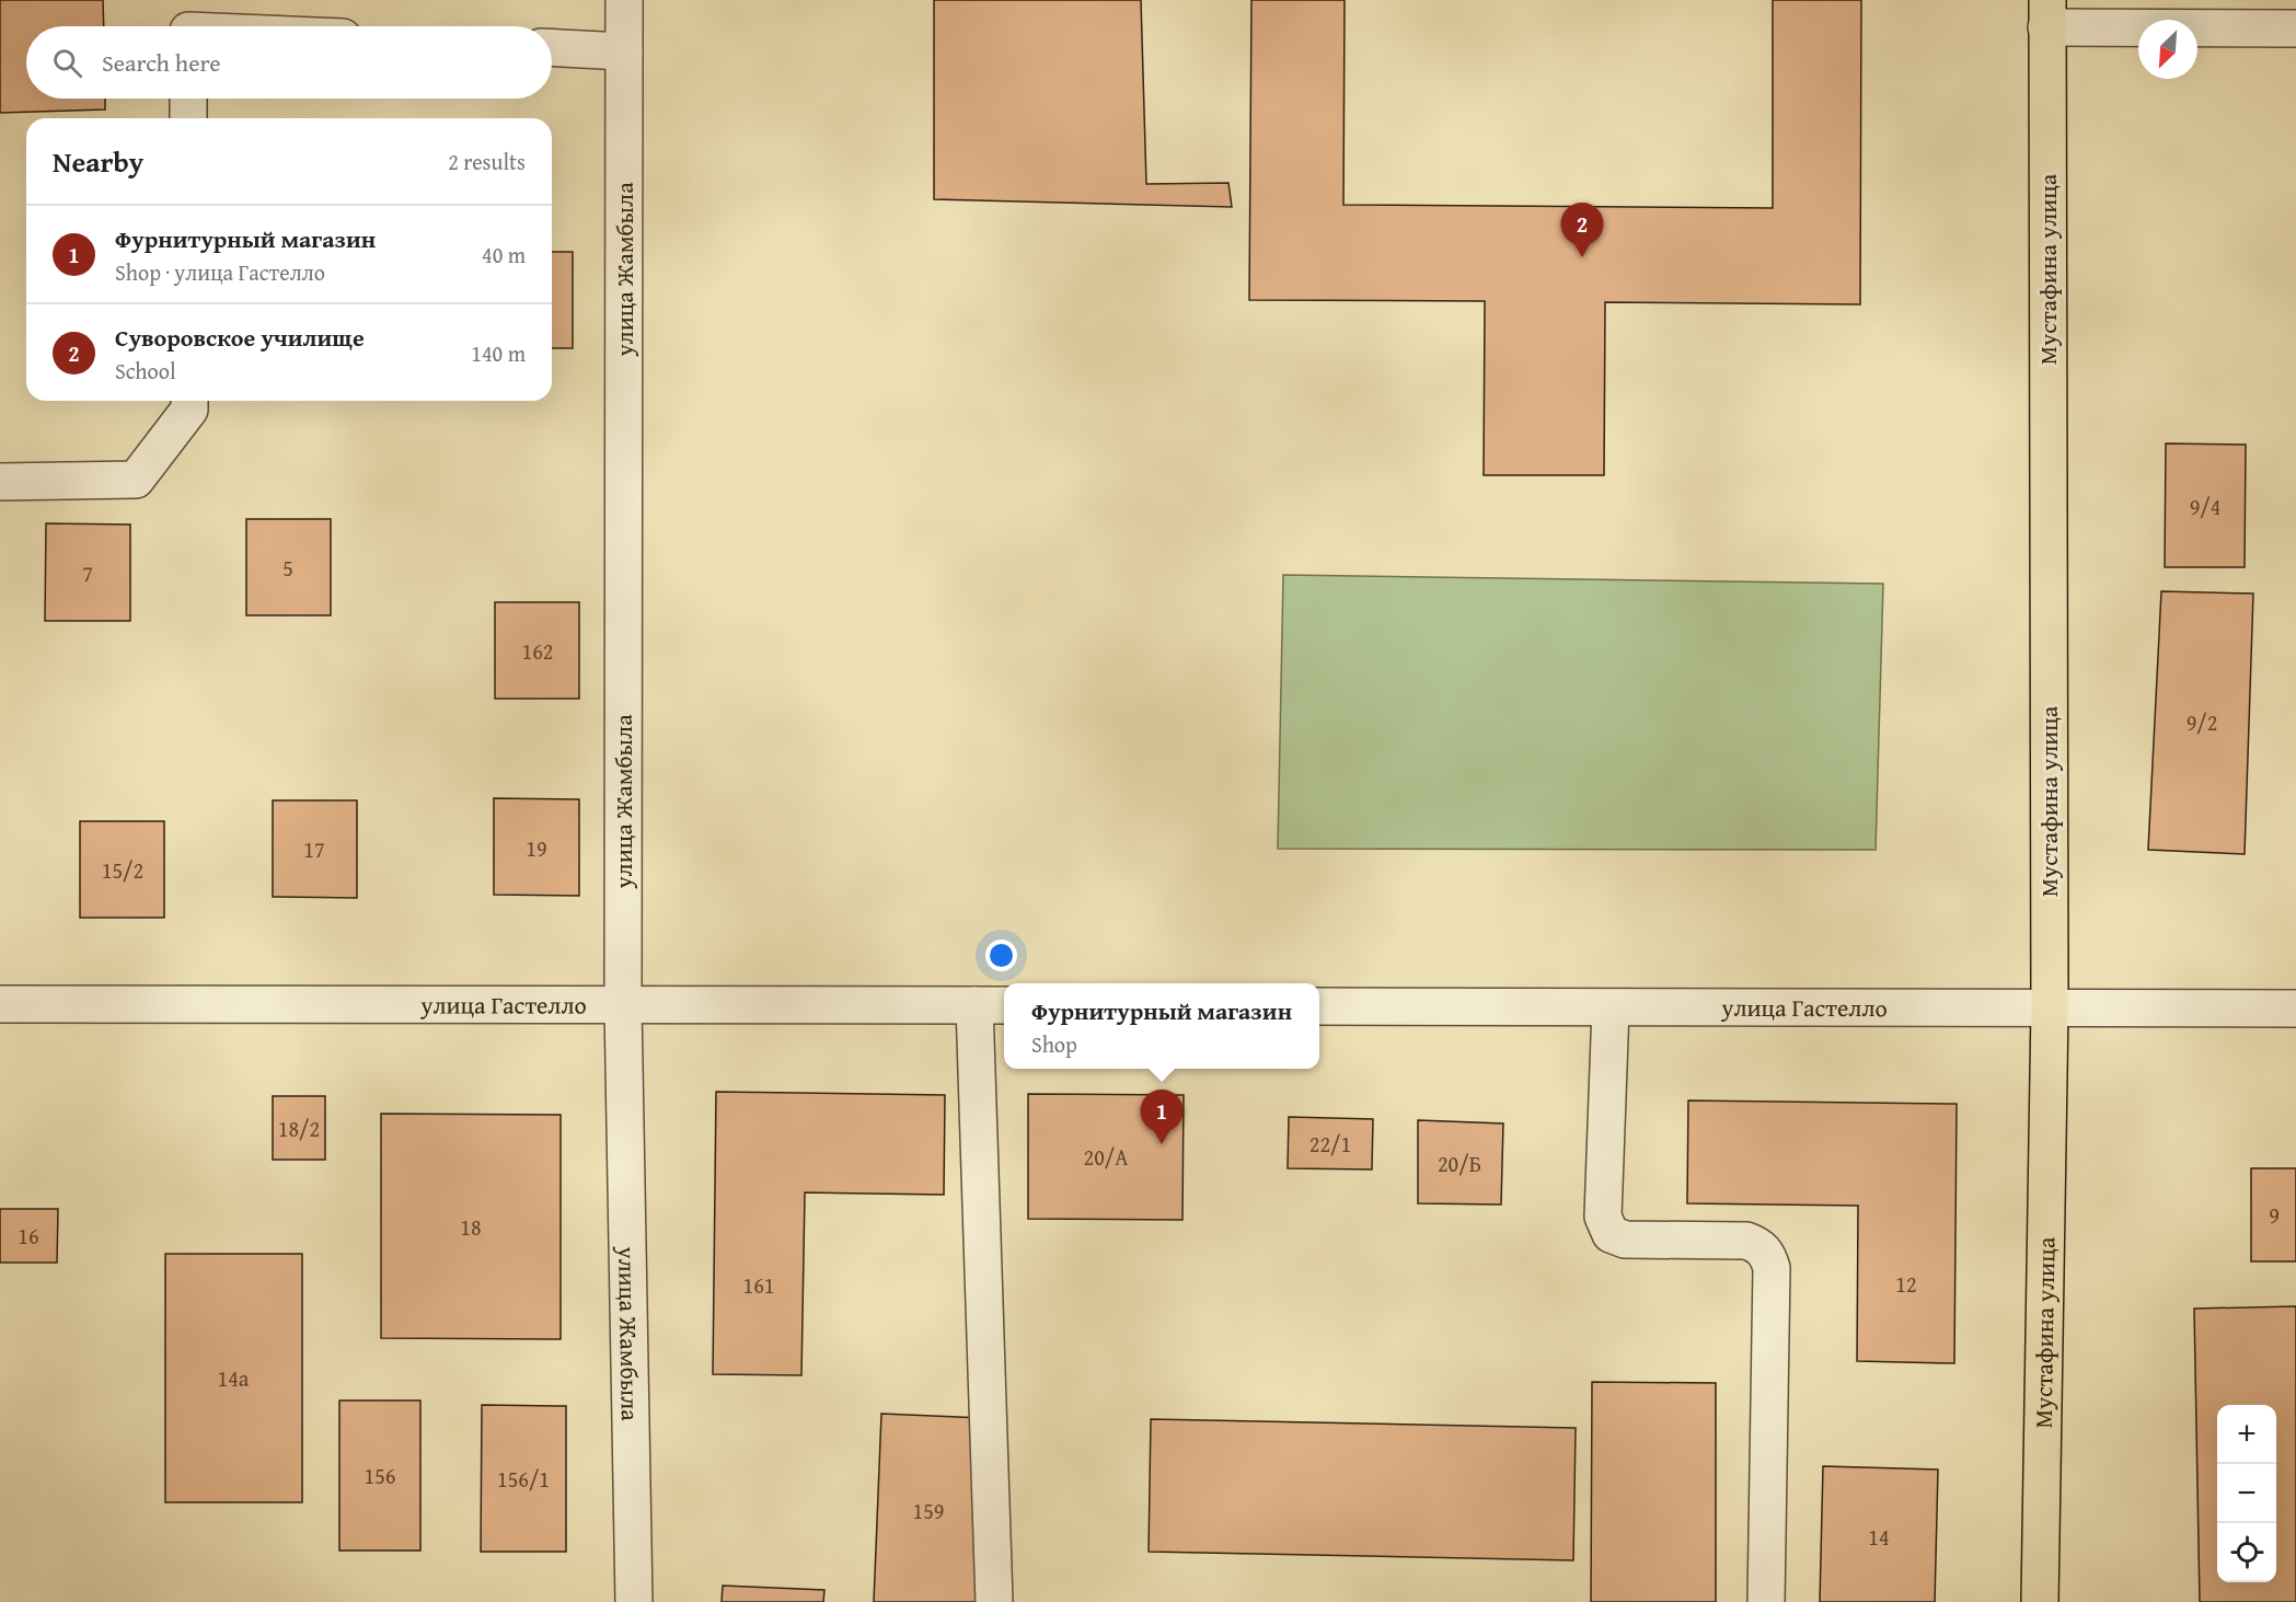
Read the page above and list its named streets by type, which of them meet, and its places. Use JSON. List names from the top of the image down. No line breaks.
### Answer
{"streets":{"main road":["Мустафина улица"],"street":["улица Жамбыла","улица Гастелло"]},"crossings":[["улица Жамбыла","улица Гастелло"],["Мустафина улица","улица Гастелло"]],"house_numbers":["9/4","5","7","162","9/2","19","17","15/2","18/2","22/1","20/А","20/Б","9","18","16","12","161","14а","156","156/1","159","14"],"north":"bottom left","page":{"search":"Search here","heading":["Nearby","2 results"],"pins":["2","1"],"list":[{"mark":"1","name":"Фурнитурный магазин","note":"Shop · улица Гастелло","value":"40 m"},{"mark":"2","name":"Суворовское училище","note":"School","value":"140 m"}],"popup":["Фурнитурный магазин","Shop"],"map_buttons":["+","−"]}}
